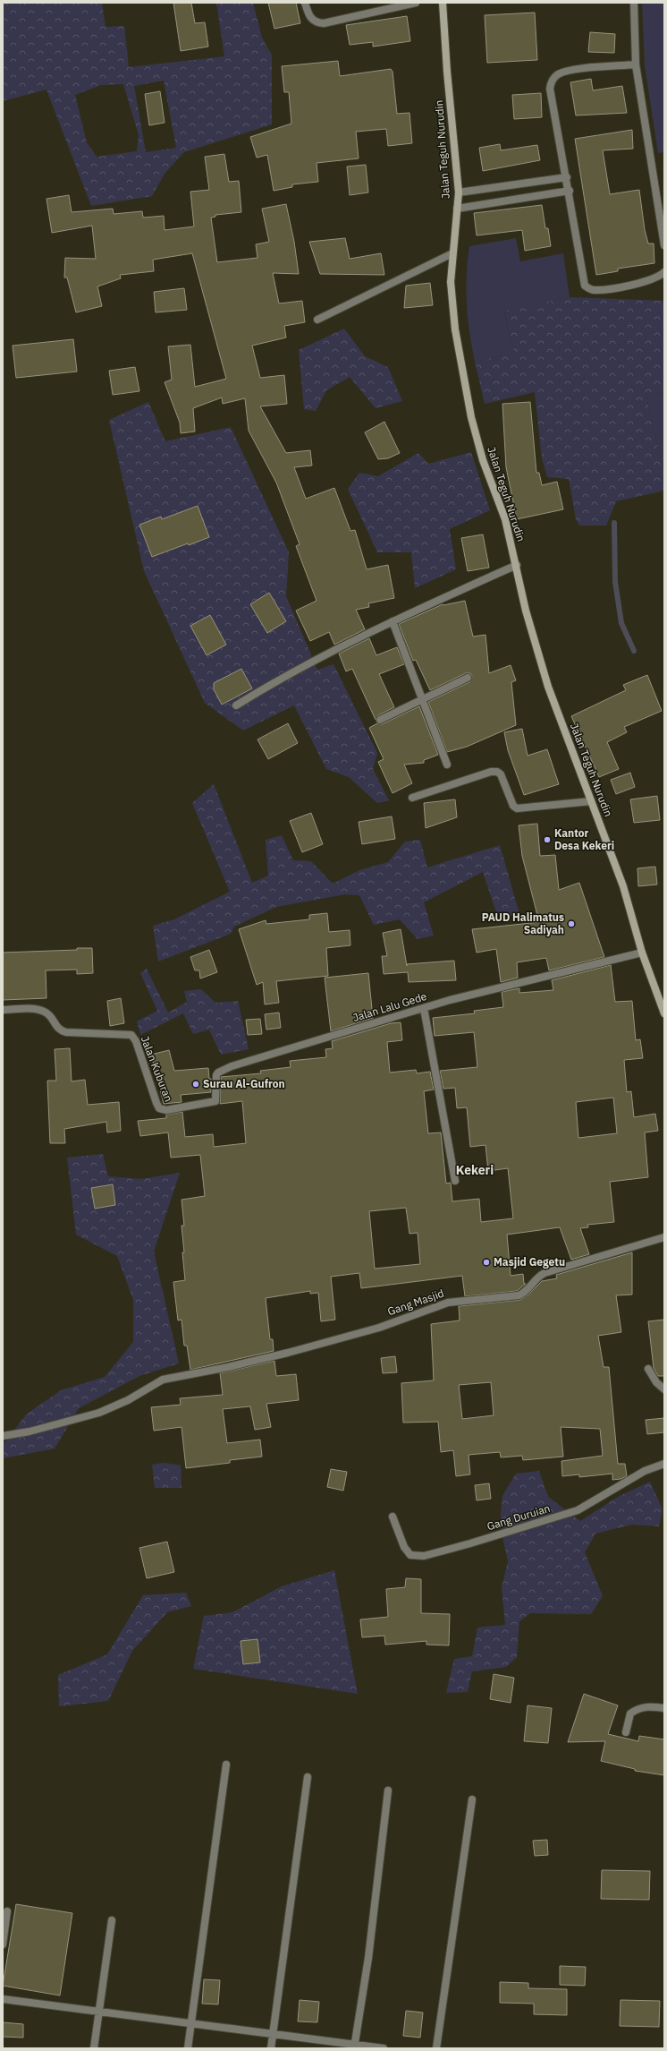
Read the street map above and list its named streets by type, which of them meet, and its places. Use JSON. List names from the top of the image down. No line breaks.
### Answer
{"streets":{"street":["Jalan Teguh Nurudin","Jalan Lalu Gede","Jalan Kuburan","Gang Masjid","Gang Duruian"]},"crossings":[["Jalan Teguh Nurudin","Jalan Lalu Gede"],["Jalan Lalu Gede","Jalan Kuburan"]],"districts":["Kekeri"],"places":["Kantor Desa Kekeri","PAUD Halimatus Sadiyah","Surau Al-Gufron","Masjid Gegetu"]}
